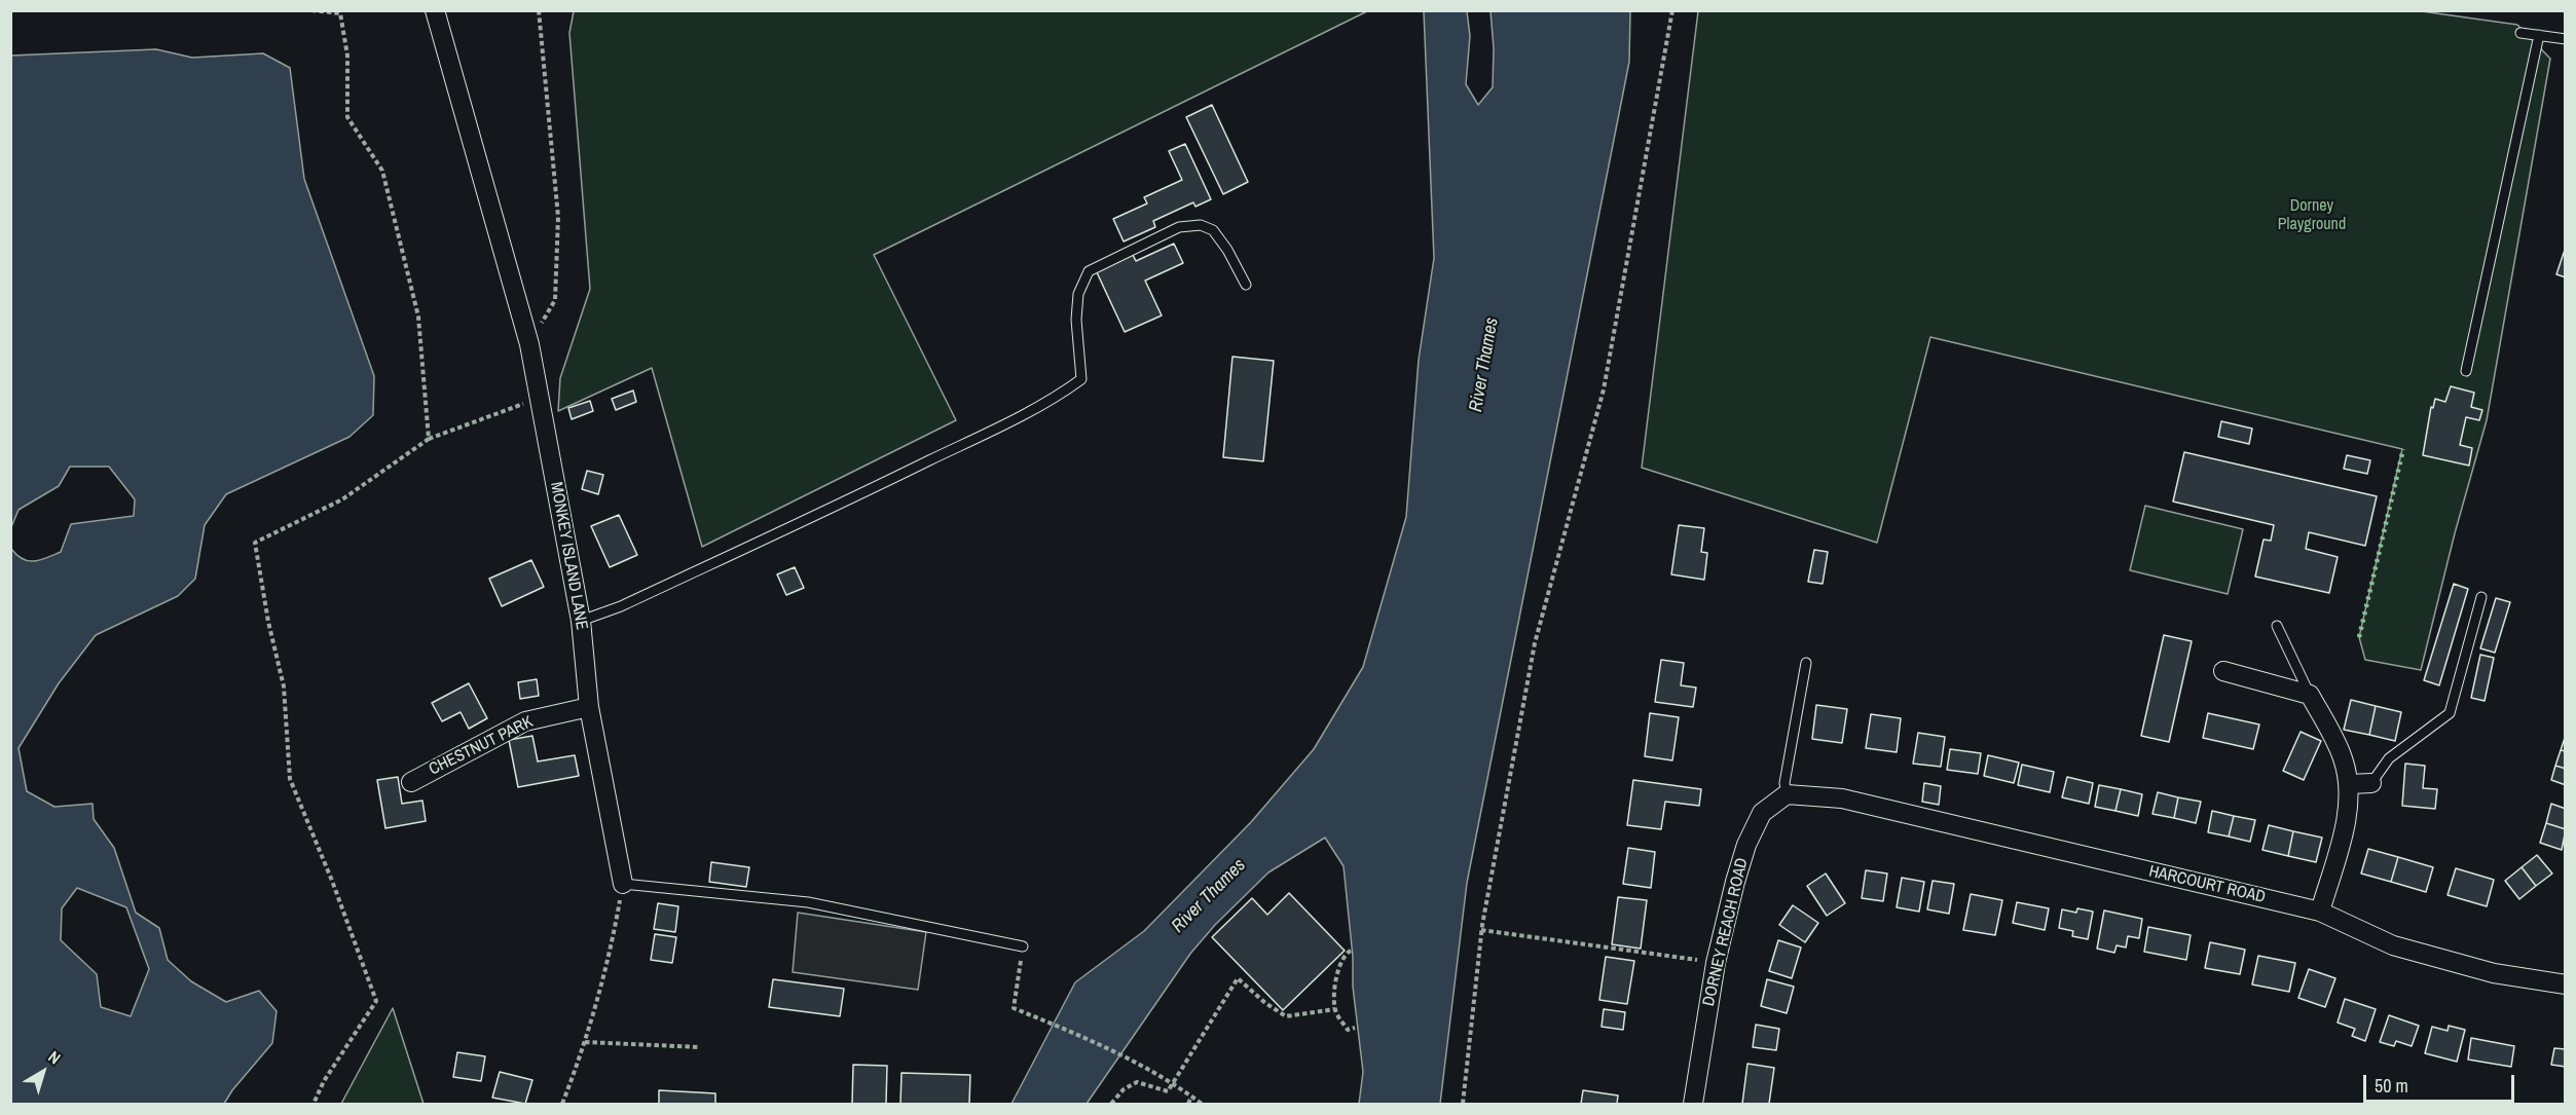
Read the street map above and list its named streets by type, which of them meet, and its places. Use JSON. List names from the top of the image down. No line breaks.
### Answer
{"streets":{"street":["MONKEY ISLAND LANE","CHESTNUT PARK","HARCOURT ROAD","DORNEY REACH ROAD"]},"crossings":[["MONKEY ISLAND LANE","CHESTNUT PARK"],["HARCOURT ROAD","DORNEY REACH ROAD"]],"water":["River Thames"],"parks":["Dorney Playground"],"scale_bar":"50 m","north":"top right"}
